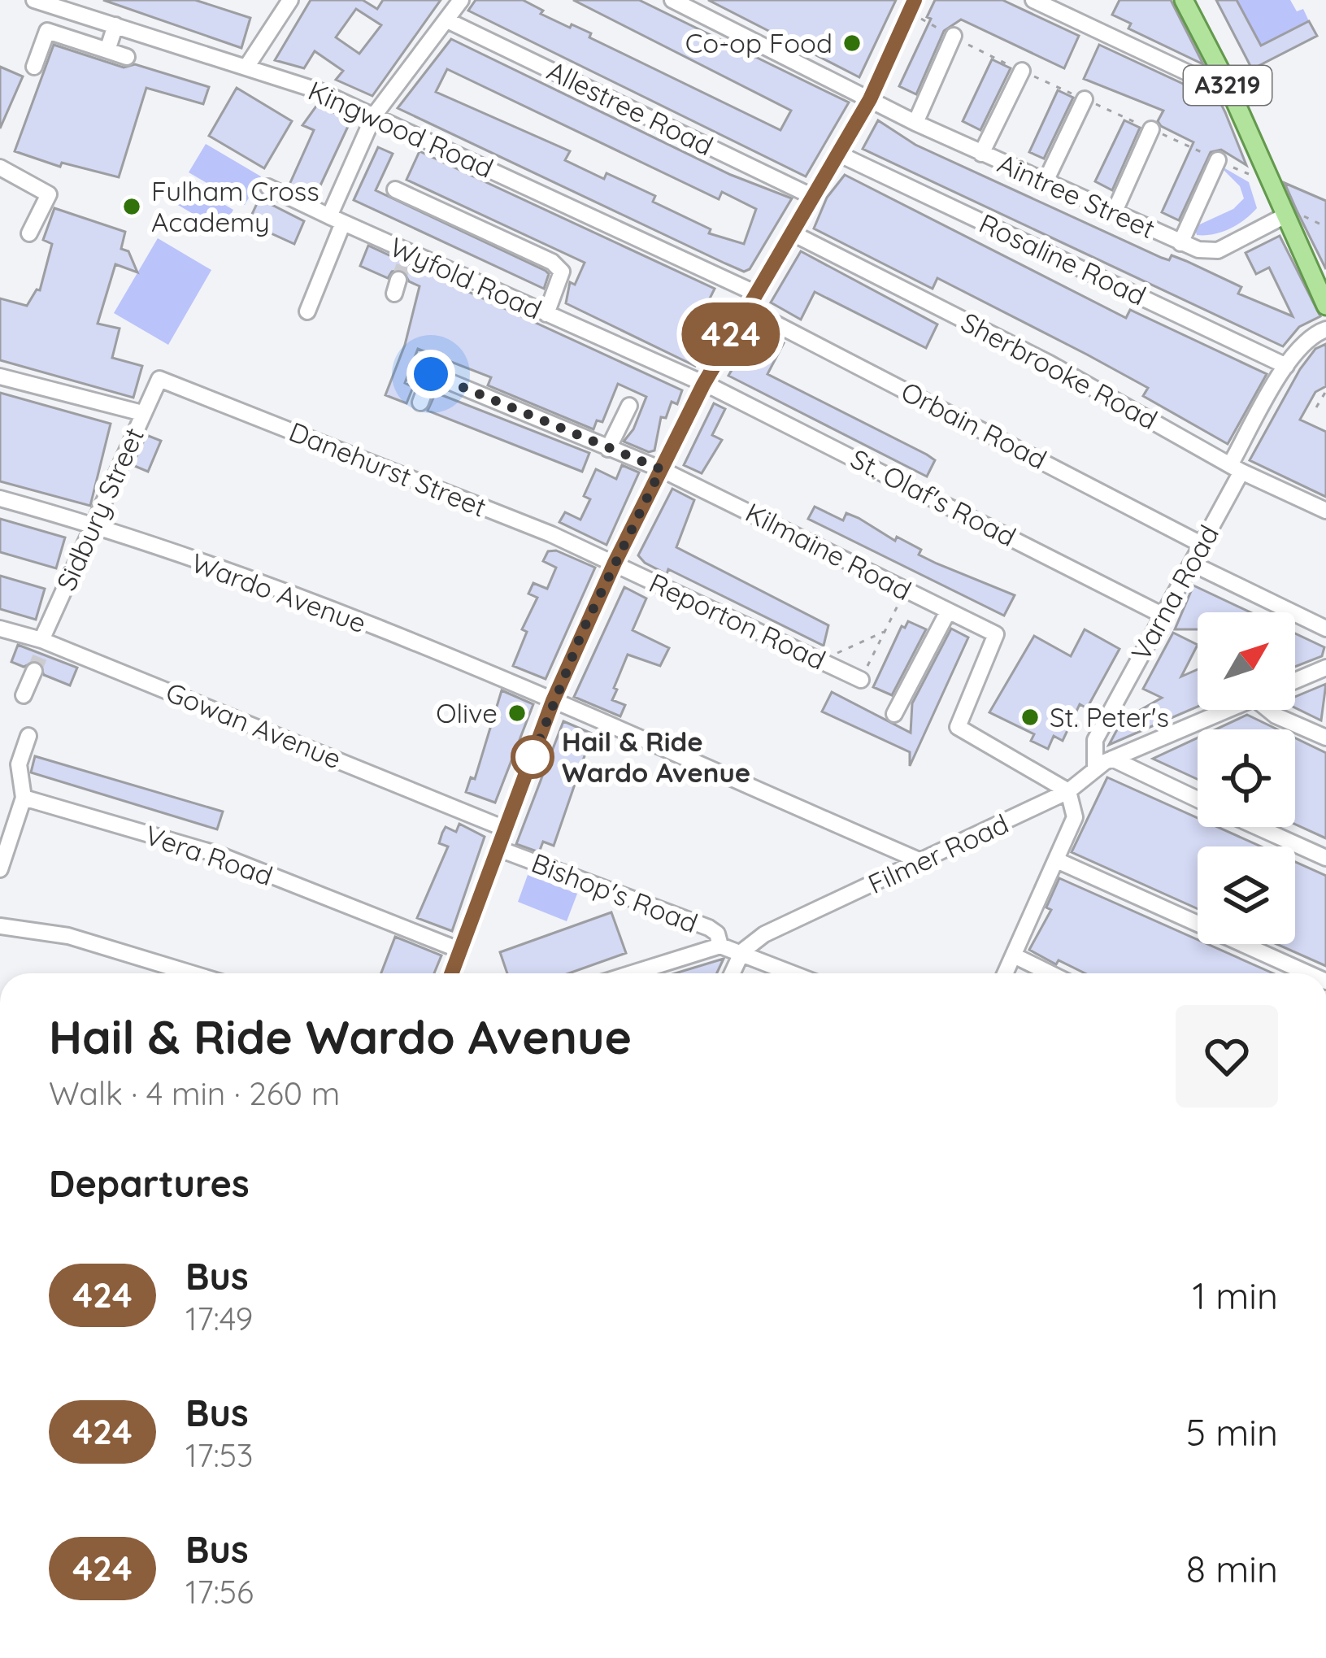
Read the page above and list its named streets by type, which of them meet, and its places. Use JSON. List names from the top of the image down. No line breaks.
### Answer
{"streets":{"main road":["A3219"],"street":["Allestree Road","Kingwood Road","Aintree Street","Rosaline Road","Wyfold Road","Sherbrooke Road","Orbain Road","Danehurst Street","St. Olaf's Road","Sidbury Street","Kilmaine Road","Wardo Avenue","Varna Road","Reporton Road","Gowan Avenue","Filmer Road","Vera Road","Bishop's Road"]},"crossings":[["A3219","Aintree Street"],["Rosaline Road","Varna Road"],["Wyfold Road","St. Olaf's Road"],["Sherbrooke Road","Varna Road"],["Orbain Road","Varna Road"],["Danehurst Street","Sidbury Street"],["Danehurst Street","Reporton Road"],["St. Olaf's Road","Varna Road"],["Sidbury Street","Wardo Avenue"],["Sidbury Street","Gowan Avenue"],["Kilmaine Road","Filmer Road"],["Wardo Avenue","Filmer Road"],["Varna Road","Filmer Road"]],"places":["Co-op Food","Fulham Cross Academy","Olive","St. Peter's","Hail & Ride Wardo Avenue"],"lines":["bus line 424"],"north":"top right","page":{"on_map":"424","heading":[["Hail & Ride Wardo Avenue","Walk · 4 min · 260 m"],"Departures"],"list":[{"mark":"424","name":"Bus","note":"17:49","value":"1 min"},{"mark":"424","name":"Bus","note":"17:53","value":"5 min"},{"mark":"424","name":"Bus","note":"17:56","value":"8 min"}]}}
